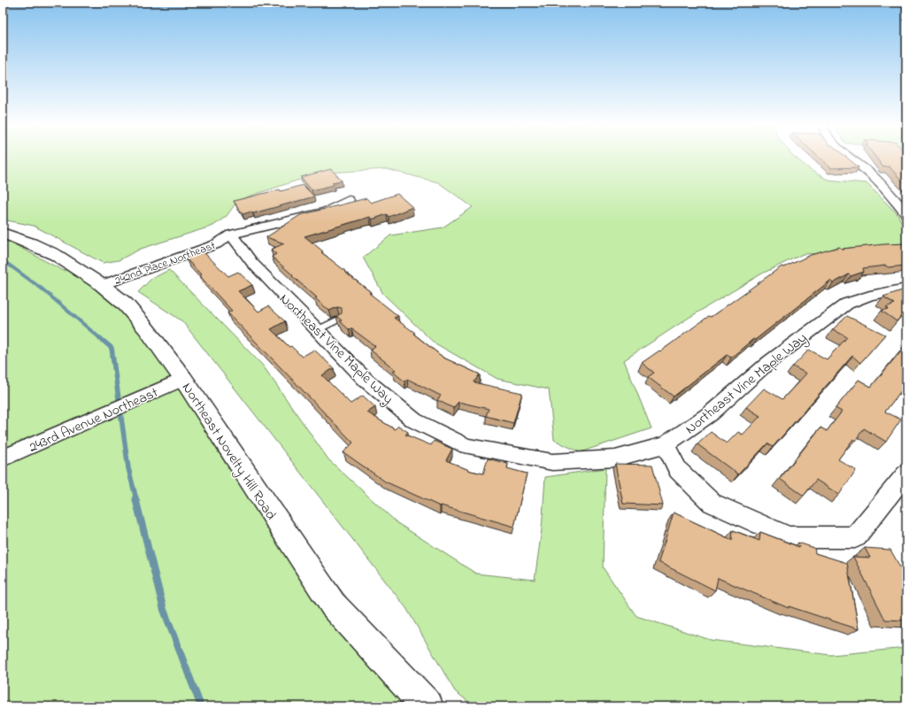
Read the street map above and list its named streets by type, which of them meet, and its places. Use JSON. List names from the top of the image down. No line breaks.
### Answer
{"streets":{"main road":["Northeast Novelty Hill Road"],"street":["242nd Place Northeast","Northeast Vine Maple Way","243rd Avenue Northeast"]},"crossings":[["242nd Place Northeast","Northeast Vine Maple Way"],["242nd Place Northeast","Northeast Novelty Hill Road"],["243rd Avenue Northeast","Northeast Novelty Hill Road"]]}
